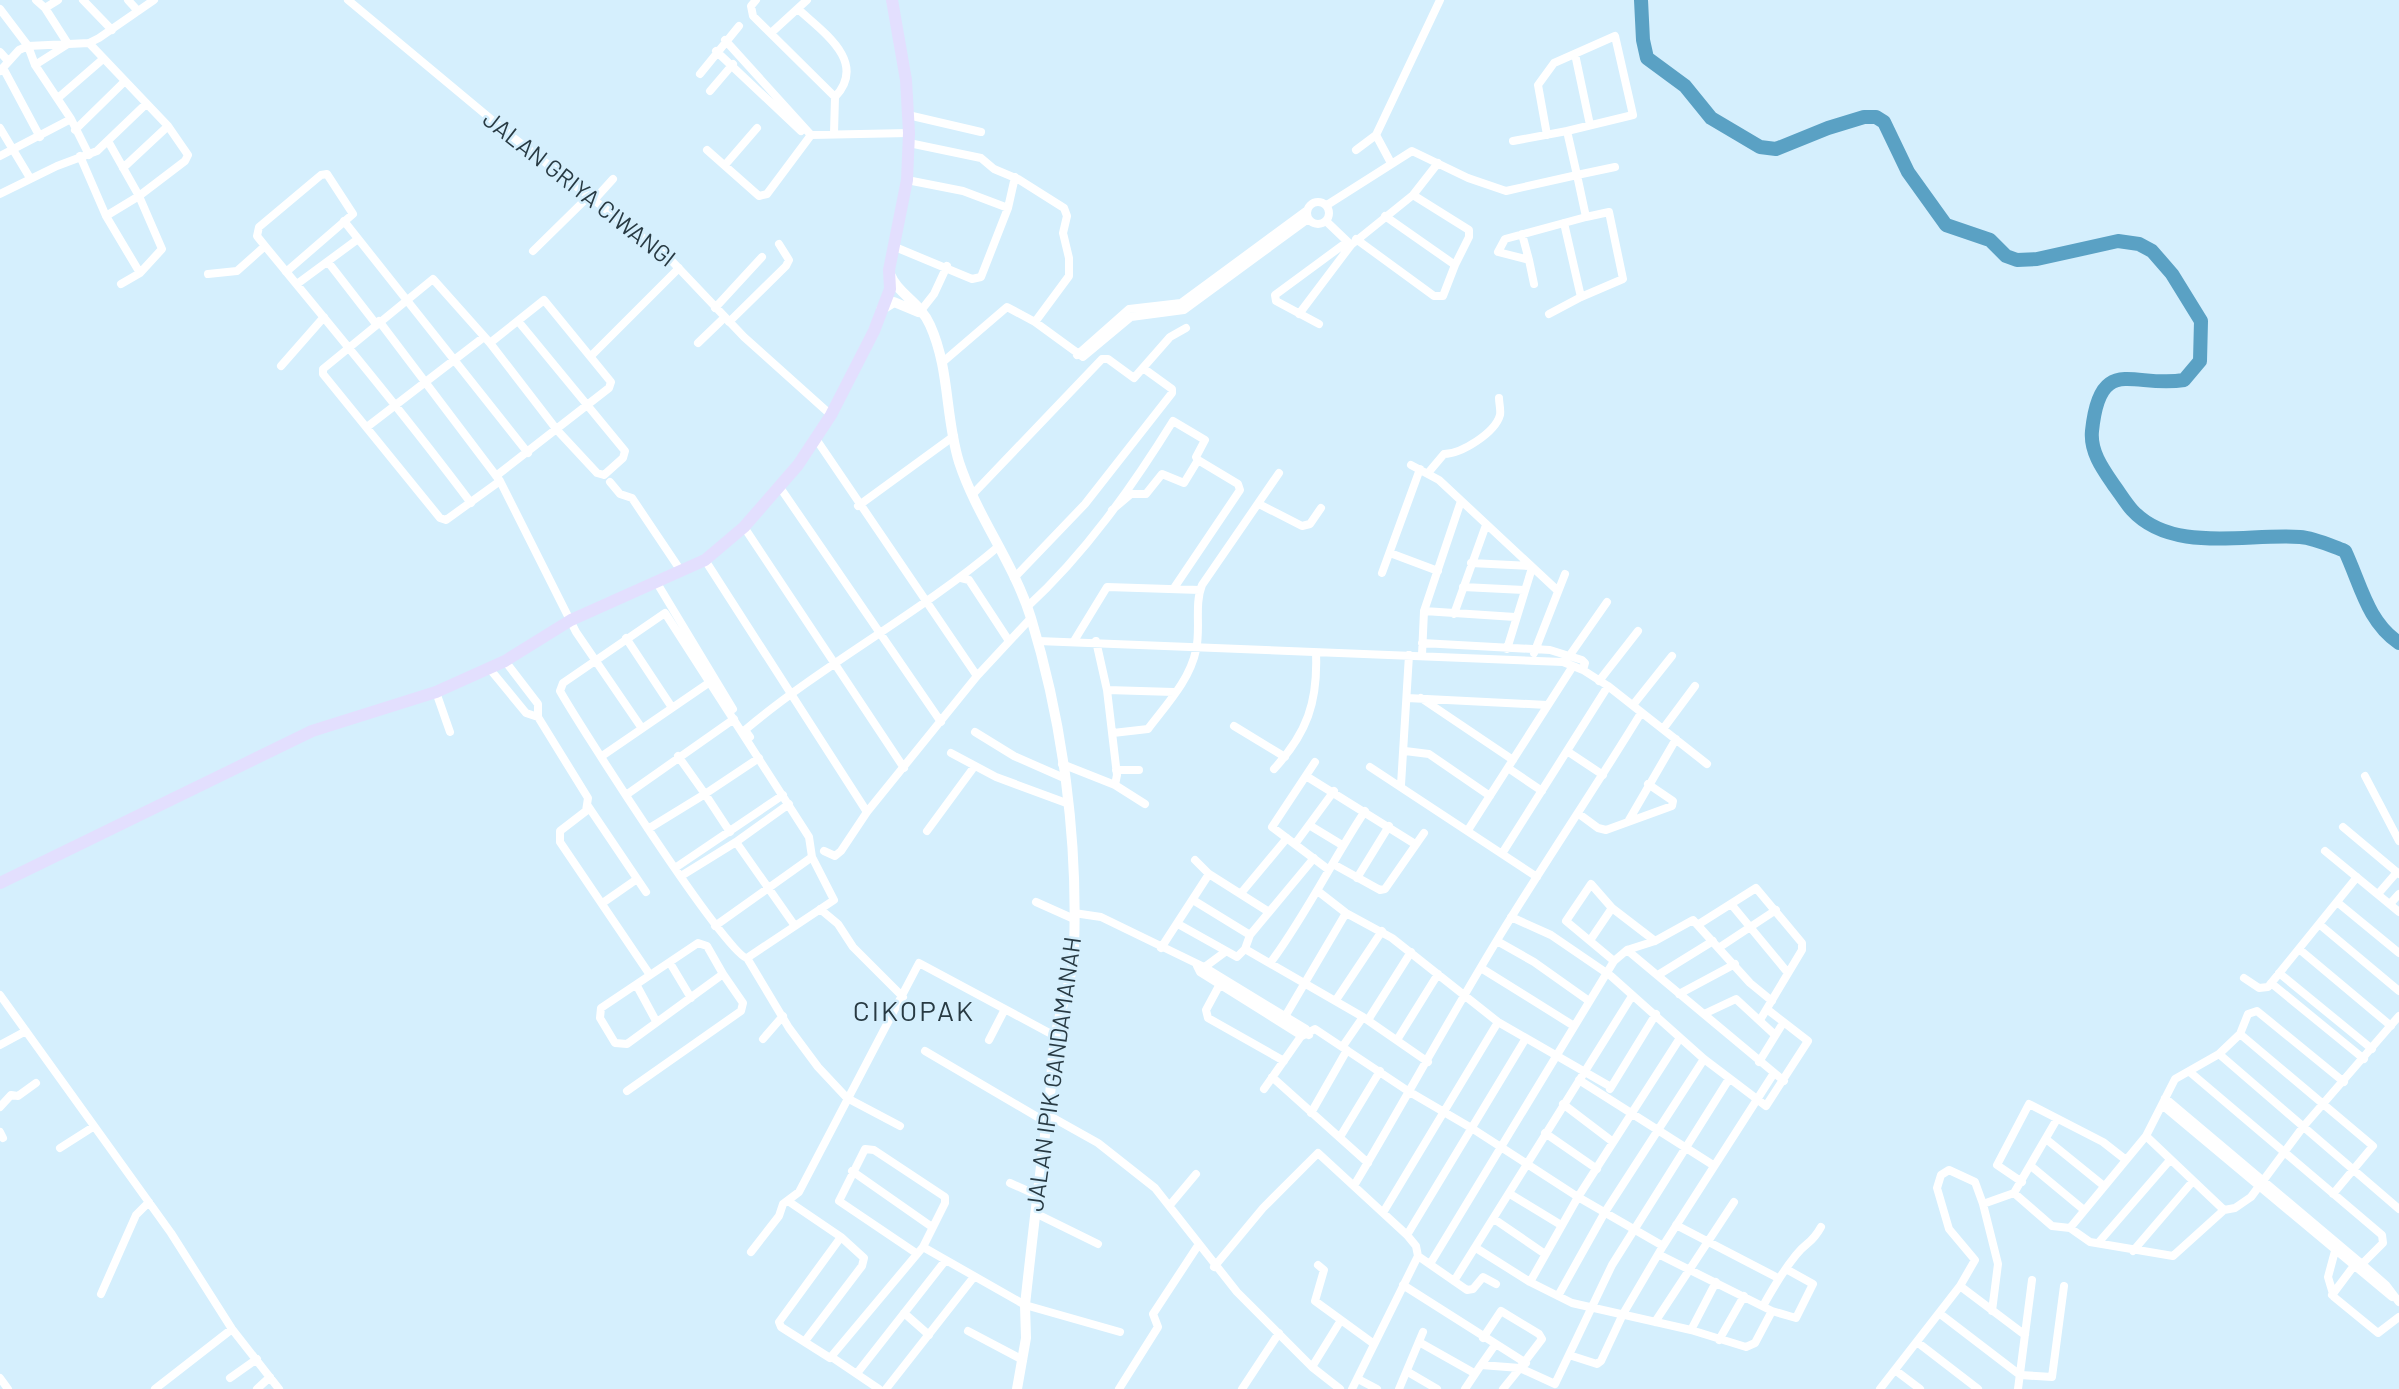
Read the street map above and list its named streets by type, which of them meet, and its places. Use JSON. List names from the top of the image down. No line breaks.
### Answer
{"streets":{"street":["JALAN GRIYA CIWANGI","JALAN IPIK GANDAMANAH"]},"districts":["CIKOPAK"]}
